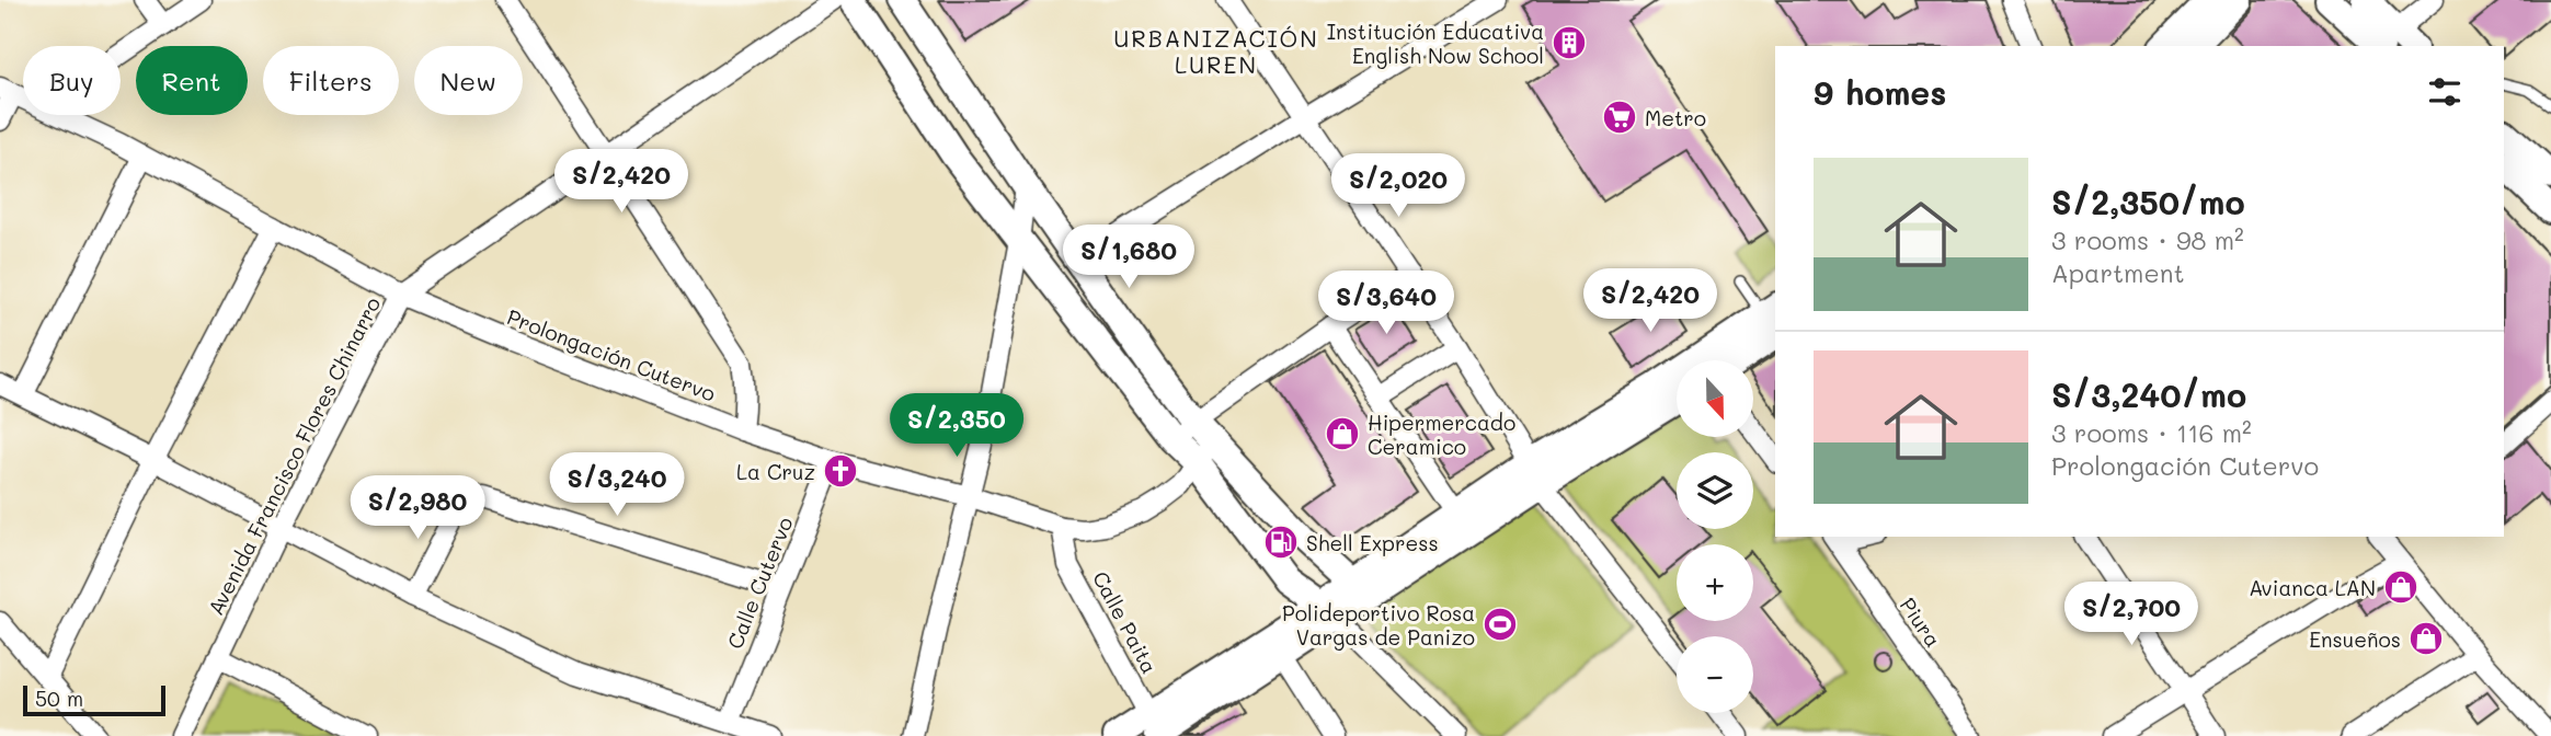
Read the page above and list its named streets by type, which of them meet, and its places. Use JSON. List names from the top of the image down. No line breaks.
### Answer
{"streets":{"street":["Prolongación Cutervo","Avenida Francisco Flores Chinarro","Calle Cutervo","Calle Paita","Piura"]},"crossings":[["Prolongación Cutervo","Avenida Francisco Flores Chinarro"],["Prolongación Cutervo","Calle Cutervo"],["Prolongación Cutervo","Calle Paita"]],"districts":["URBANIZACIÓN LUREN"],"places":{"building":["Institución Educativa English Now School"],"supermarket":["Metro"],"shop":["Hipermercado Ceramico","Avianca LAN","Ensueños"],"church":["La Cruz"],"fuel station":["Shell Express"],"sports":["Polideportivo Rosa Vargas de Panizo"]},"scale_bar":"50 m","north":"bottom","page":{"chip":["Buy","Rent","Filters","New"],"heading":"9 homes","list":[{"name":"S/2,350/mo","note":"3 rooms · 98 m² · Apartment"},{"name":"S/3,240/mo","note":"3 rooms · 116 m² · Prolongación Cutervo"}],"price":["S/2,420","S/2,020","S/1,680","S/2,420","S/3,640","S/2,350","S/3,240","S/2,980","S/2,700"],"map_buttons":["+","−"],"scale":"50 m"}}
